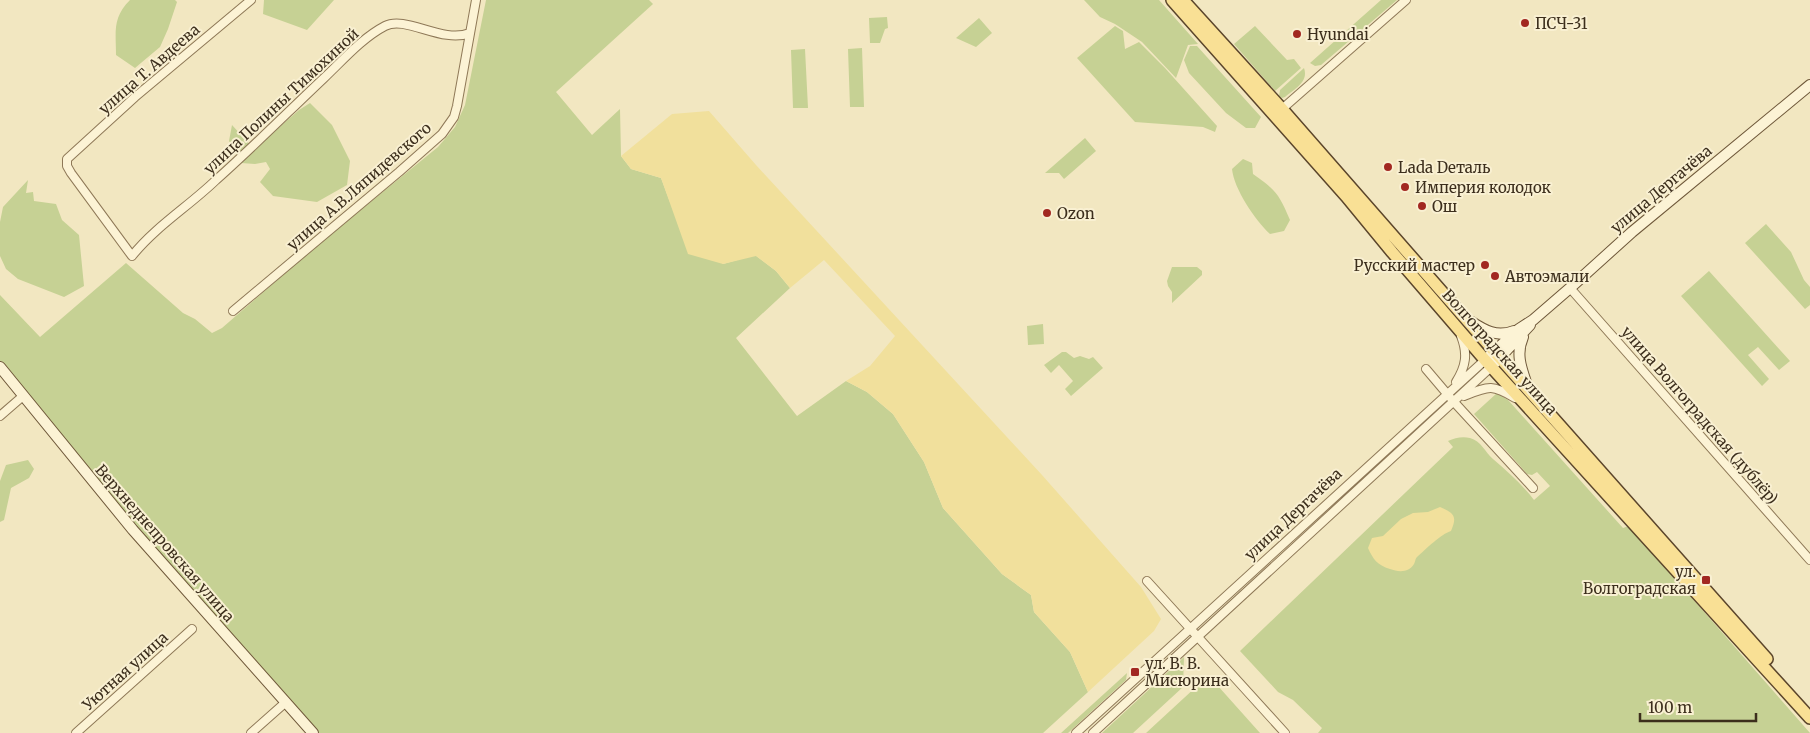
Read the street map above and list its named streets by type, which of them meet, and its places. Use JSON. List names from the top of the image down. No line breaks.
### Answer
{"streets":{"main road":["Волгоградская улица"],"street":["улица Т. Авдеева","улица Полины Тимохиной","улица А.В.Ляпидевского","улица Дергачёва","улица Волгоградская (дублёр)","Верхнеднепровская улица","Уютная улица"]},"crossings":[["улица Т. Авдеева","улица Полины Тимохиной"],["улица Полины Тимохиной","улица А.В.Ляпидевского"],["улица Дергачёва","Волгоградская улица"],["улица Дергачёва","улица Волгоградская (дублёр)"]],"places":{"other":["ПСЧ-31","Hyundai","Lada Dеталь","Империя колодок","Ош","Ozon","Русский мастер","Автоэмали"],"transit":["ул. Волгоградская","ул. В. В. Мисюрина"]},"scale_bar":"100 m"}
